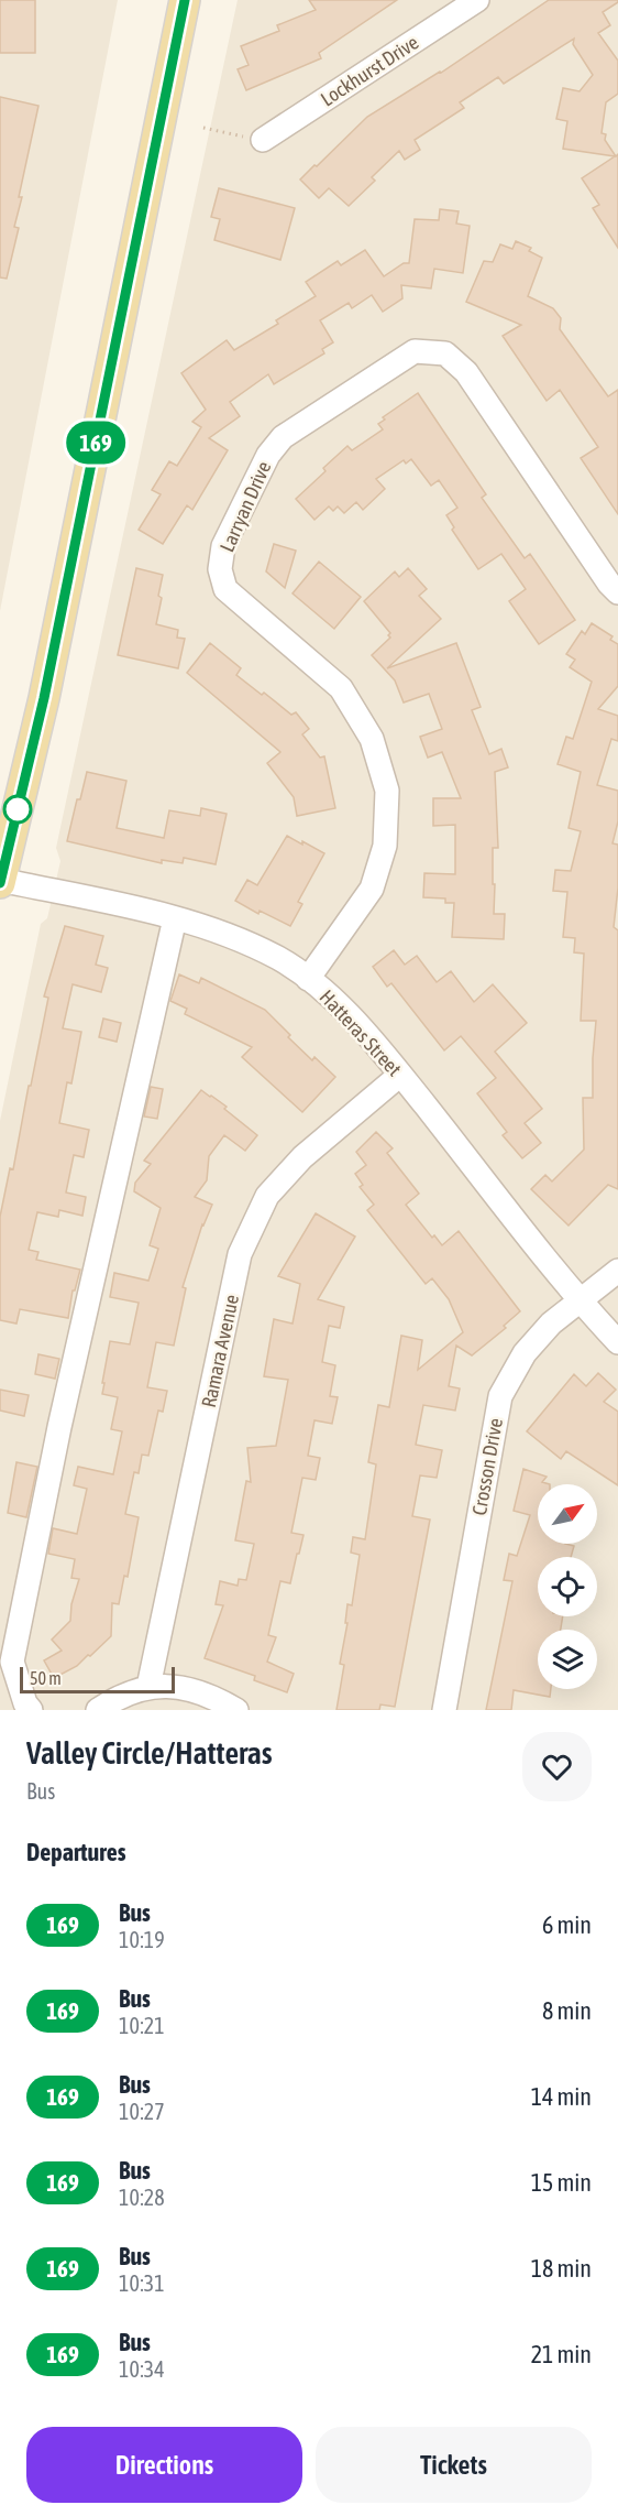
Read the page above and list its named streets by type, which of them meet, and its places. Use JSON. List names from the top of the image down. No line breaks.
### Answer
{"streets":{"street":["Lockhurst Drive","Larryan Drive","Hatteras Street","Ramara Avenue","Crosson Drive"]},"crossings":[["Larryan Drive","Hatteras Street"],["Hatteras Street","Ramara Avenue"],["Hatteras Street","Crosson Drive"]],"lines":["bus line 169"],"scale_bar":"50 m","north":"top right","page":{"on_map":"169","scale":"50 m","heading":[["Valley Circle/Hatteras","Bus"],"Departures"],"list":[{"mark":"169","name":"Bus","note":"10:19","value":"6 min"},{"mark":"169","name":"Bus","note":"10:21","value":"8 min"},{"mark":"169","name":"Bus","note":"10:27","value":"14 min"},{"mark":"169","name":"Bus","note":"10:28","value":"15 min"},{"mark":"169","name":"Bus","note":"10:31","value":"18 min"},{"mark":"169","name":"Bus","note":"10:34","value":"21 min"}],"buttons":["Directions","Tickets"]}}
